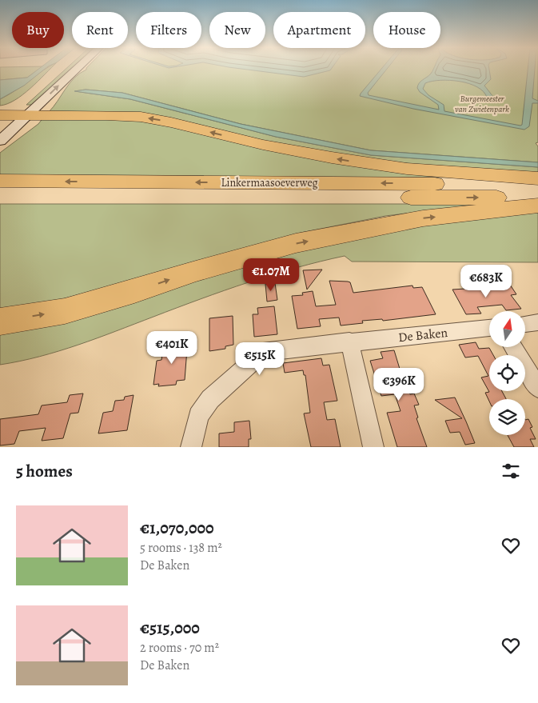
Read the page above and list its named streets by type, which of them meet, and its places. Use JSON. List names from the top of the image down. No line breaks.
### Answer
{"streets":{"highway":["Linkermaasoeverweg"],"street":["De Baken"]},"parks":["Burgemeester van Zwietenpark"],"north":"top","page":{"chip":["Buy","Rent","Filters","New","Apartment","House"],"price":["€1.07M","€683K","€401K","€515K","€396K"],"heading":"5 homes","list":[{"name":"€1,070,000","note":"5 rooms · 138 m² · De Baken"},{"name":"€515,000","note":"2 rooms · 70 m² · De Baken"}]}}
